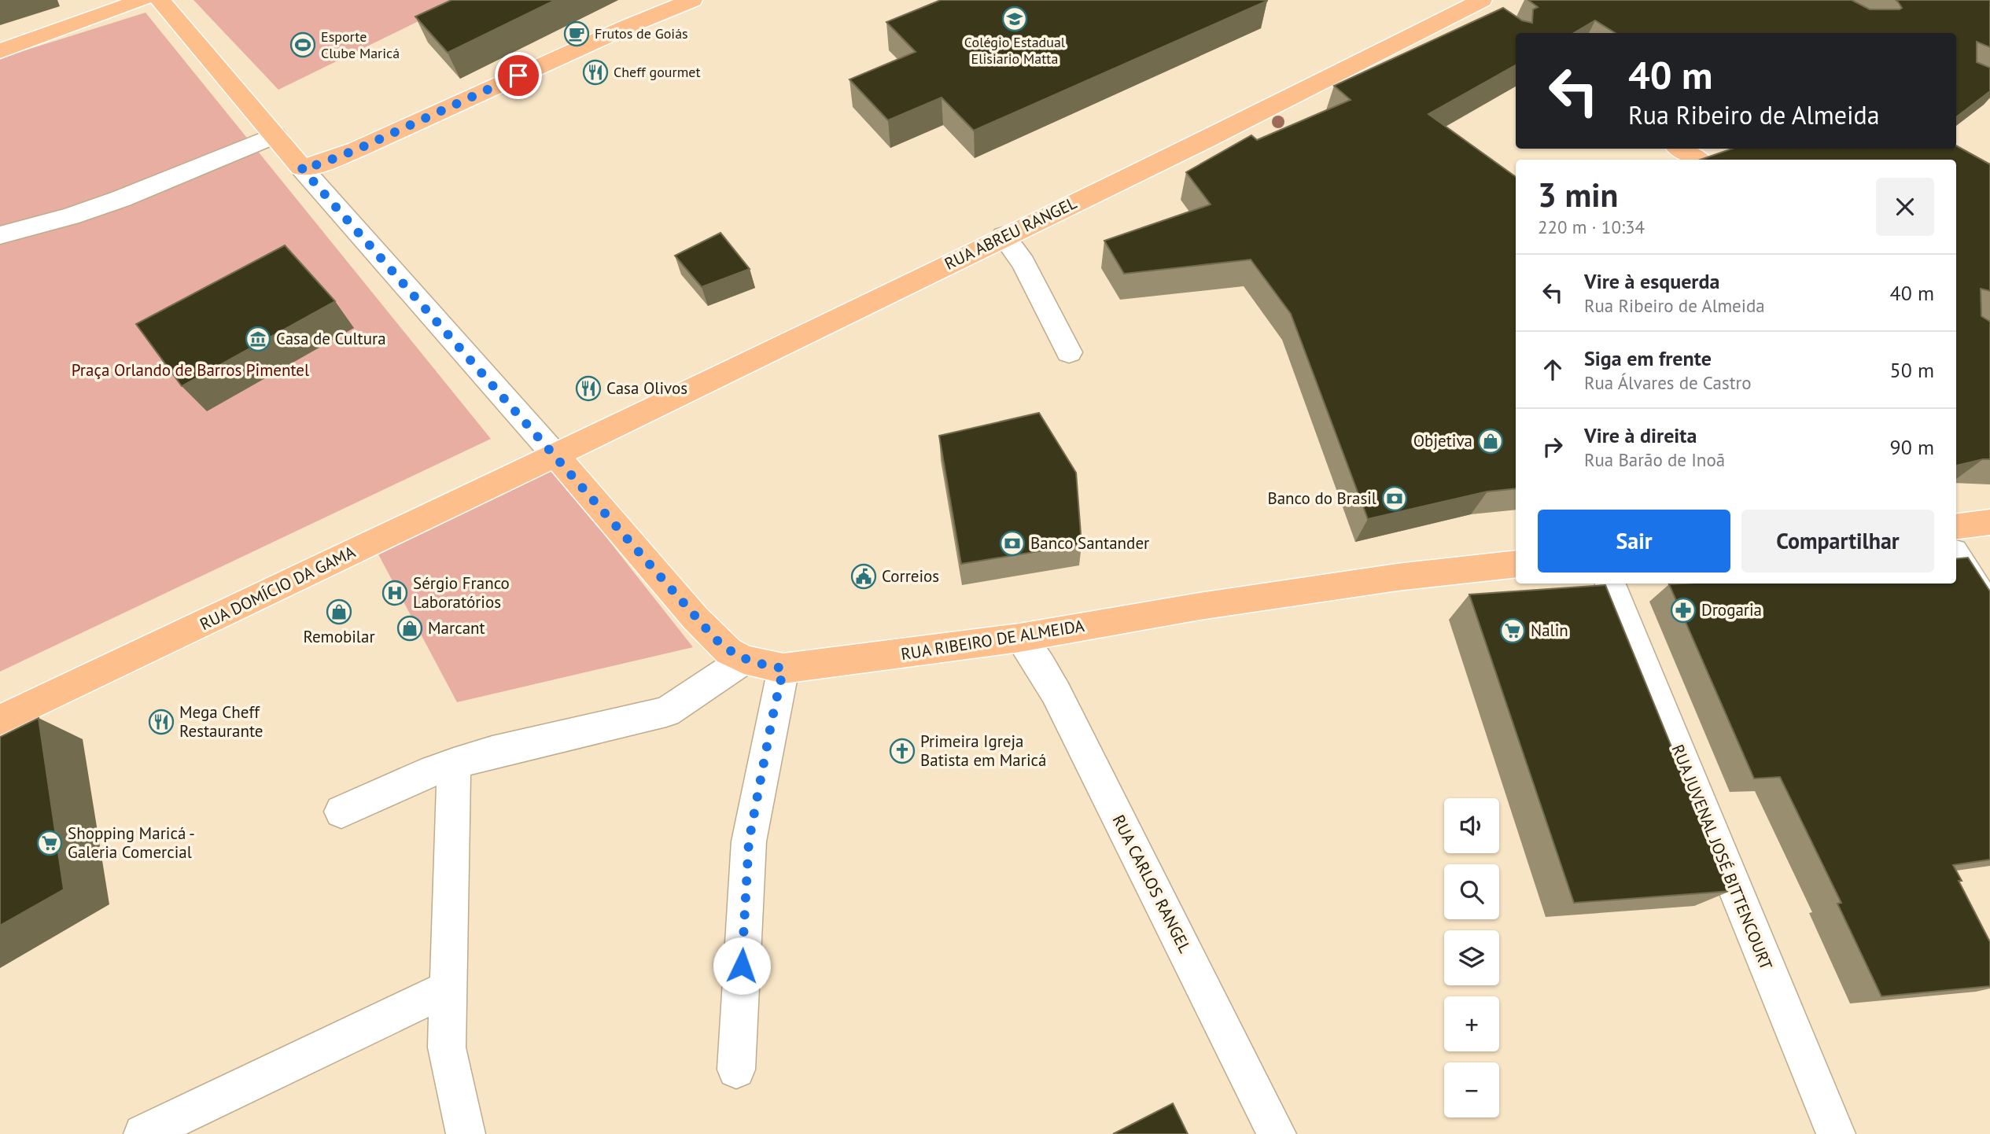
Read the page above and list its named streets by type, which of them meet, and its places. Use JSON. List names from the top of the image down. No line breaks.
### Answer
{"streets":{"main road":["RUA ABREU RANGEL","RUA DOMÍCIO DA GAMA","RUA RIBEIRO DE ALMEIDA"],"street":["RUA JUVENAL JOSÉ BITTENCOURT","RUA CARLOS RANGEL"]},"crossings":[["RUA ABREU RANGEL","RUA DOMÍCIO DA GAMA"],["RUA ABREU RANGEL","RUA RIBEIRO DE ALMEIDA"],["RUA DOMÍCIO DA GAMA","RUA RIBEIRO DE ALMEIDA"],["RUA RIBEIRO DE ALMEIDA","RUA CARLOS RANGEL"]],"parks":["Praça Orlando de Barros Pimentel"],"places":{"school or university":["Colégio Estadual Elisiario Matta"],"cafe":["Frutos de Goiás"],"sports":["Esporte Clube Maricá"],"restaurant":["Cheff gourmet","Casa Olivos","Mega Cheff Restaurante"],"museum":["Casa de Cultura"],"shop":["Objetiva","Remobilar","Marcant"],"bank":["Banco do Brasil","Banco Santander"],"public building":["Correios"],"hospital":["Sérgio Franco Laboratórios"],"pharmacy":["Drogaria"],"supermarket":["Nalin","Shopping Maricá - Galeria Comercial"],"church":["Primeira Igreja Batista em Maricá"]},"page":{"turn":["40 m","Rua Ribeiro de Almeida"],"heading":["3 min","220 m · 10:34"],"list":[{"name":"Vire à esquerda","note":"Rua Ribeiro de Almeida","value":"40 m"},{"name":"Siga em frente","note":"Rua Álvares de Castro","value":"50 m"},{"name":"Vire à direita","note":"Rua Barão de Inoã","value":"90 m"}],"buttons":["Sair","Compartilhar"],"map_buttons":["+","−"]}}
